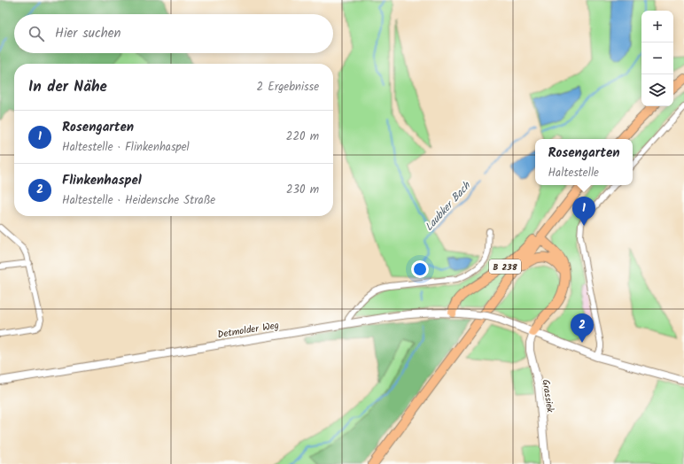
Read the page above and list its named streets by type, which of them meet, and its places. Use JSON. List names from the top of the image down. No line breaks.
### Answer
{"streets":{"main road":["B 238"],"street":["Detmolder Weg","Grassiek"]},"crossings":[["B 238","Detmolder Weg"],["Detmolder Weg","Grassiek"]],"water":["Laubker Bach"],"page":{"map_buttons":["+","−"],"search":"Hier suchen","heading":["In der Nähe","2 Ergebnisse"],"list":[{"mark":"1","name":"Rosengarten","note":"Haltestelle · Flinkenhaspel","value":"220 m"},{"mark":"2","name":"Flinkenhaspel","note":"Haltestelle · Heidensche Straße","value":"230 m"}],"popup":["Rosengarten","Haltestelle"],"pins":["1","2"]}}
